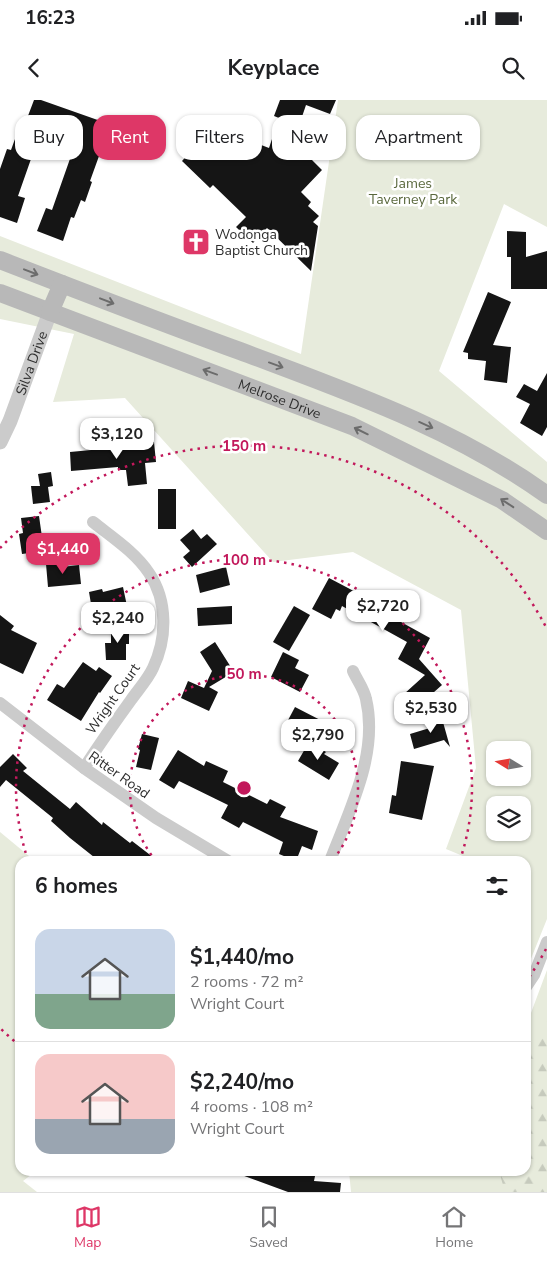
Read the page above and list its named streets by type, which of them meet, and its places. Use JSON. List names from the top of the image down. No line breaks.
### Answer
{"streets":{"main road":["Silva Drive","Melrose Drive"],"street":["Wright Court","Ritter Road"]},"crossings":[["Silva Drive","Melrose Drive"],["Wright Court","Ritter Road"]],"parks":["James Taverney Park"],"places":{"church":["Wodonga Baptist Church"]},"north":"left","page":{"status":"16:23","header":"Keyplace","chip":["Buy","Rent","Filters","New","Apartment"],"price":["$3,120","$1,440","$2,720","$2,240","$2,530","$2,790"],"heading":"6 homes","list":[{"name":"$1,440/mo","note":"2 rooms · 72 m² · Wright Court"},{"name":"$2,240/mo","note":"4 rooms · 108 m² · Wright Court"}],"tabs":["Map","Saved","Home"]},"rings":["150 m","100 m","50 m"]}
